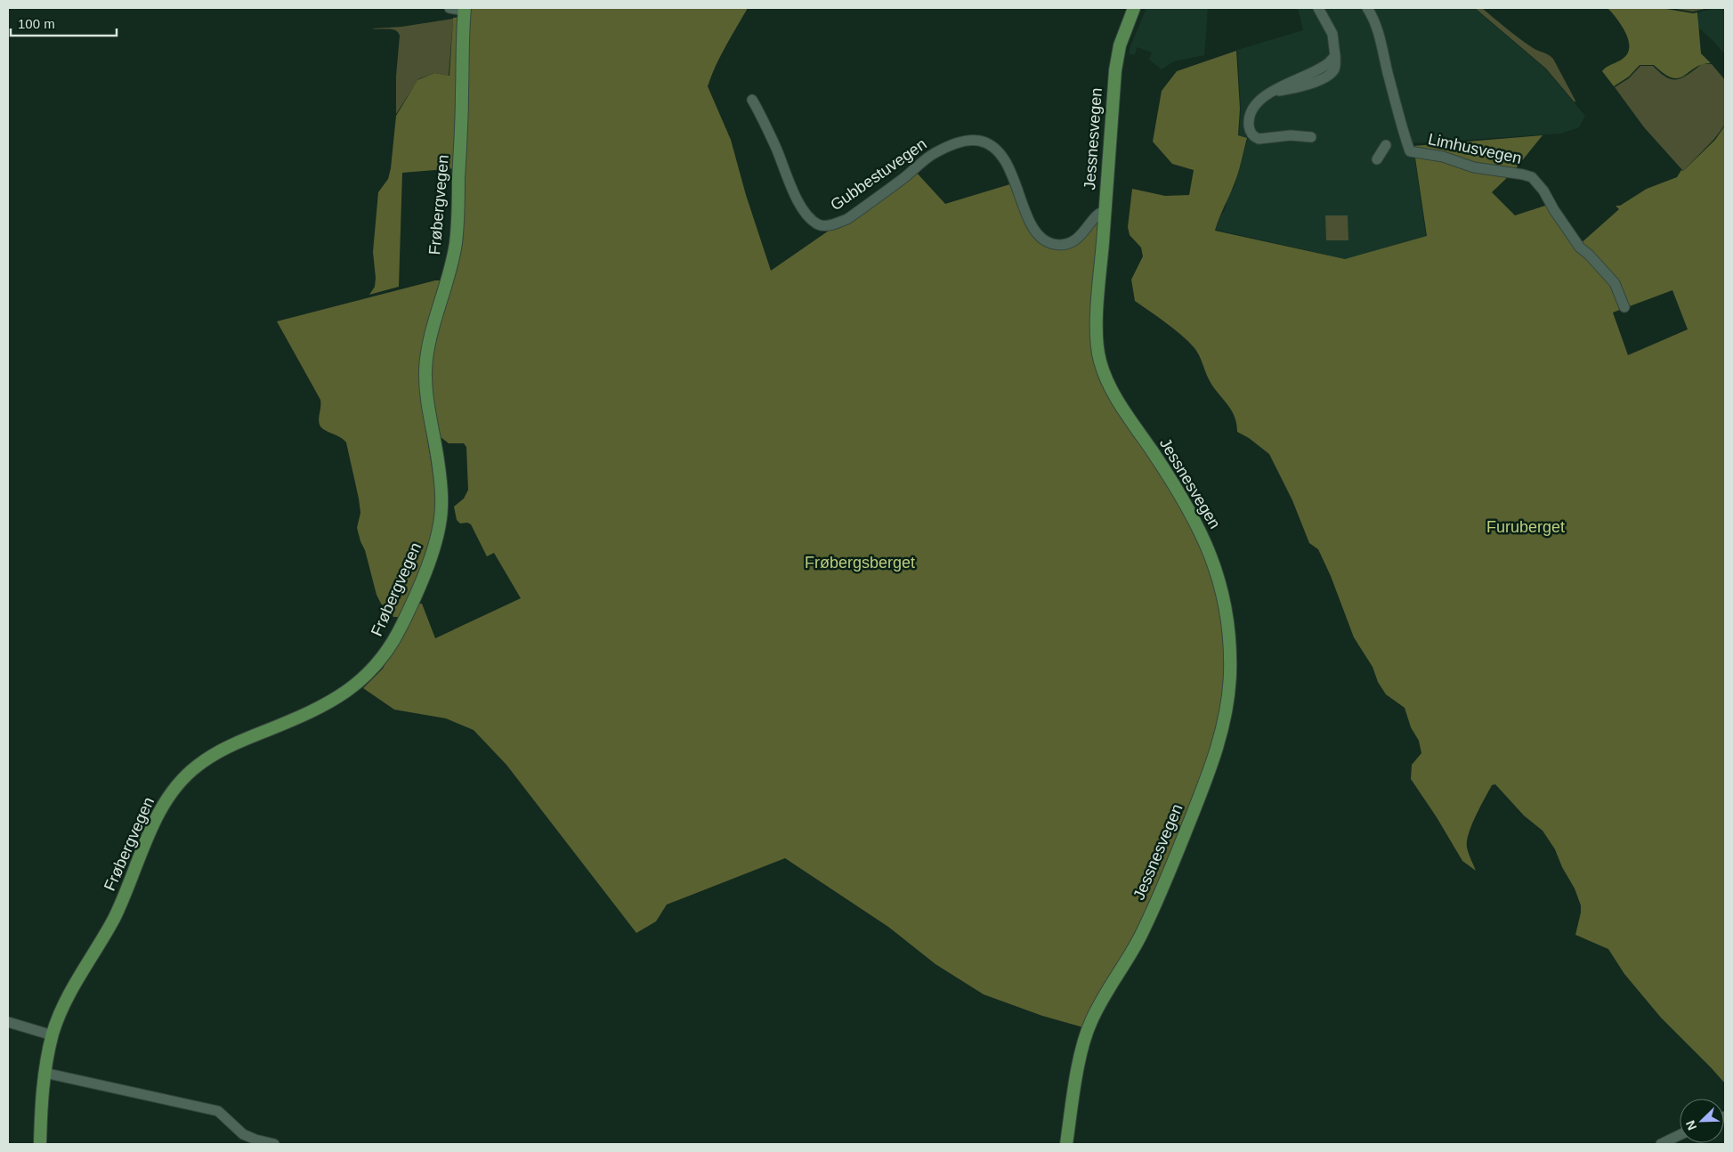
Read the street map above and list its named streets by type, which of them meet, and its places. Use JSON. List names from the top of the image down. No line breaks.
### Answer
{"streets":{"main road":["Jessnesvegen","Frøbergvegen"],"street":["Limhusvegen","Gubbestuvegen"]},"crossings":[["Jessnesvegen","Gubbestuvegen"]],"parks":["Furuberget","Frøbergsberget"],"scale_bar":"100 m","north":"bottom left"}
